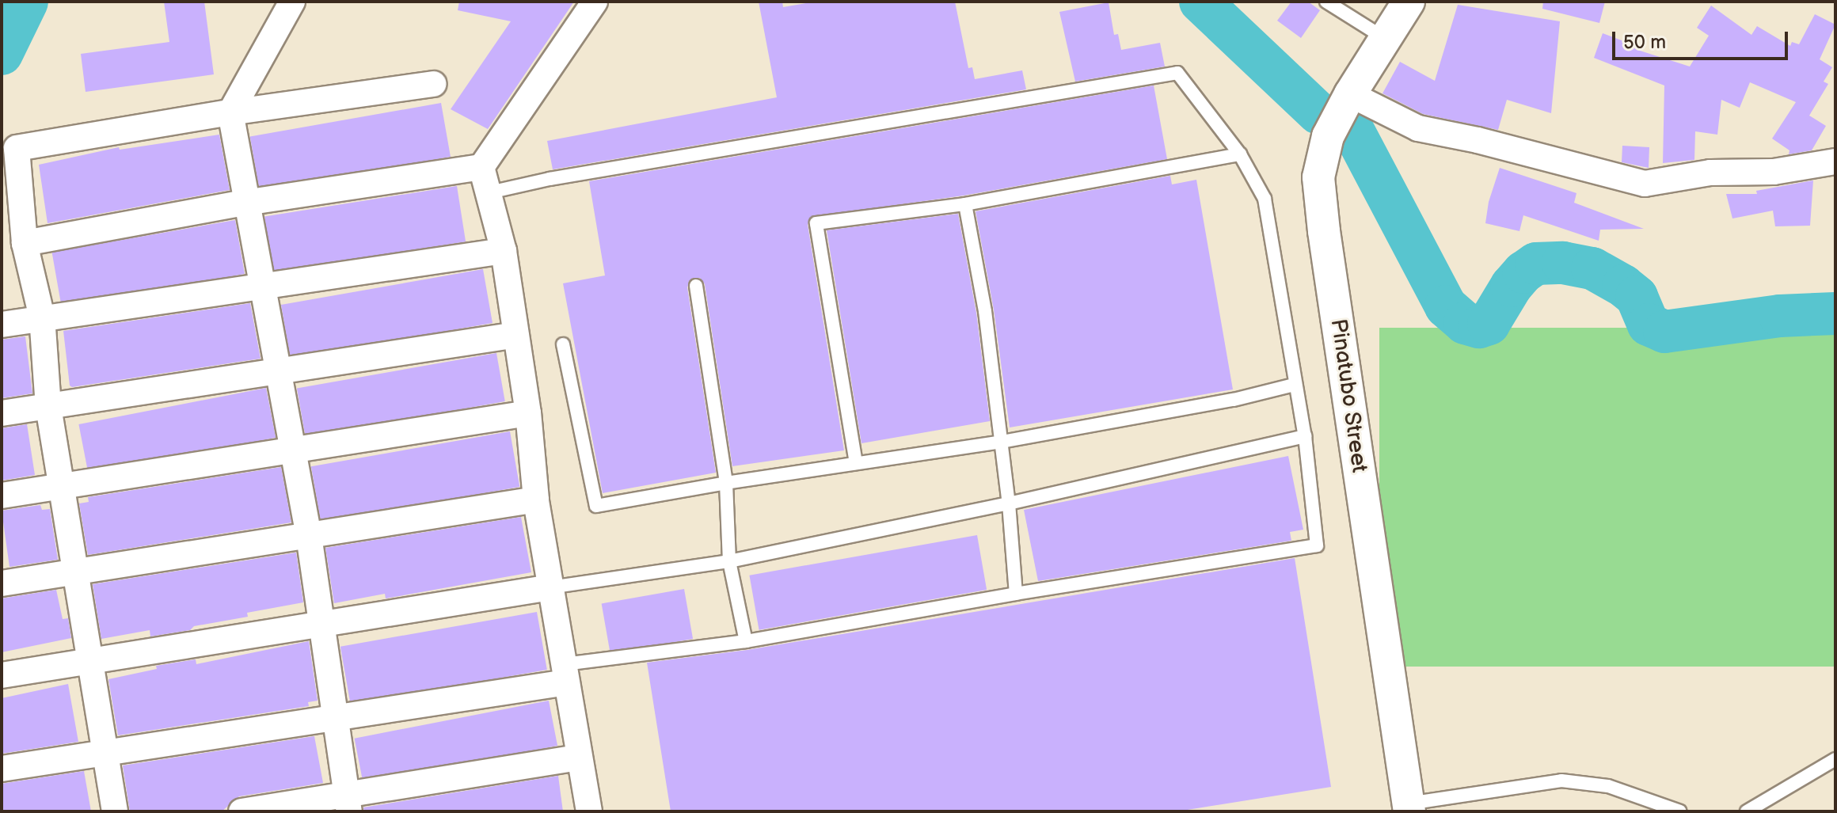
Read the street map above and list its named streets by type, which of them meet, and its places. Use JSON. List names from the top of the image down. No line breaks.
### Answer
{"streets":{"street":["Pinatubo Street"]},"scale_bar":"50 m"}
